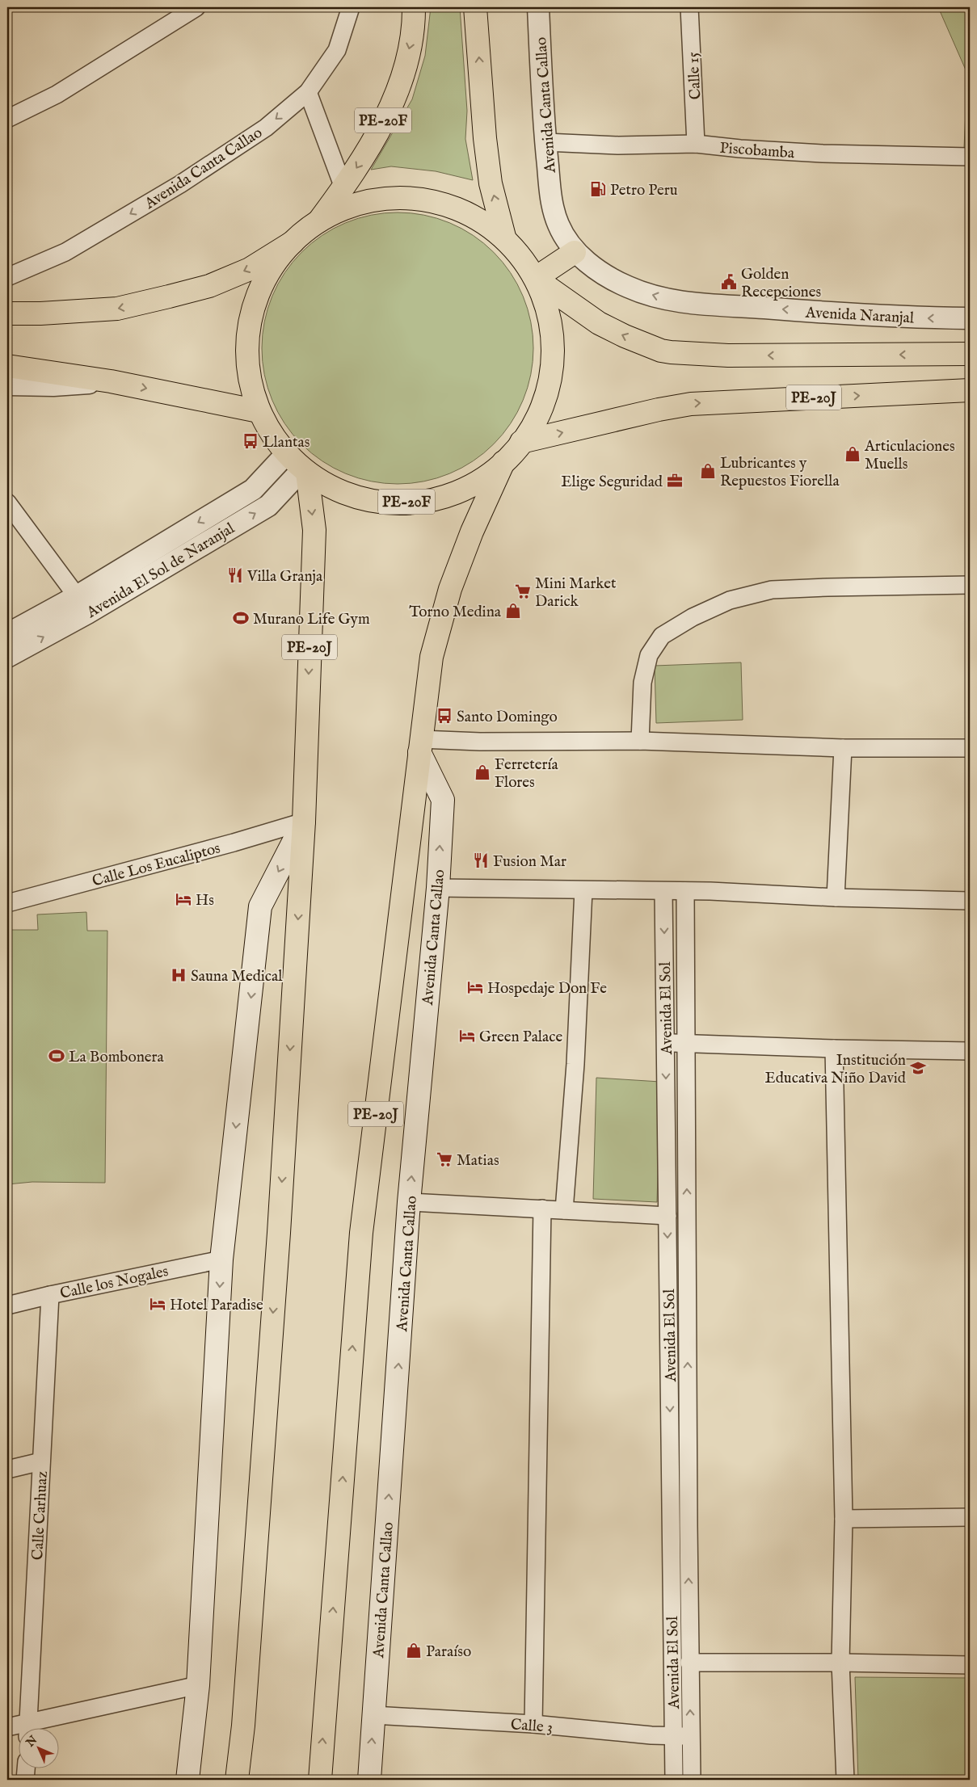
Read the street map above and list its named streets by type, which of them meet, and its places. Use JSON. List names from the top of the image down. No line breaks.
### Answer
{"streets":{"main road":["Avenida Canta Callao","PE-20F","PE-20J"],"street":["Calle 15","Piscobamba","Avenida Naranjal","Avenida El Sol de Naranjal","Calle Los Eucaliptos","Avenida El Sol","Calle los Nogales","Calle Carhuaz","Calle 3"]},"crossings":[["Calle 15","Piscobamba"],["Avenida Canta Callao","Piscobamba"],["Avenida Canta Callao","Avenida Naranjal"],["Avenida Canta Callao","PE-20J"],["Avenida Canta Callao","Calle 3"],["PE-20F","PE-20J"],["PE-20F","Avenida El Sol de Naranjal"],["PE-20J","Avenida El Sol de Naranjal"],["PE-20J","Calle Los Eucaliptos"],["Avenida El Sol","Calle 3"],["Calle los Nogales","Calle Carhuaz"]],"one_way":["Avenida Naranjal"],"places":{"fuel station":["Petro Peru"],"public building":["Golden Recepciones"],"bus stop":["Llantas","Santo Domingo"],"shop":["Articulaciones Muells","Lubricantes y Repuestos Fiorella","Torno Medina","Ferretería Flores","Paraíso"],"office":["Elige Seguridad"],"restaurant":["Villa Granja","Fusion Mar"],"supermarket":["Mini Market Darick","Matias"],"sports":["Murano Life Gym","La Bombonera"],"hotel":["Hs","Hospedaje Don Fe","Green Palace","Hotel Paradise"],"hospital":["Sauna Medical"],"school or university":["Institución Educativa Niño David"]},"north":"top left"}
